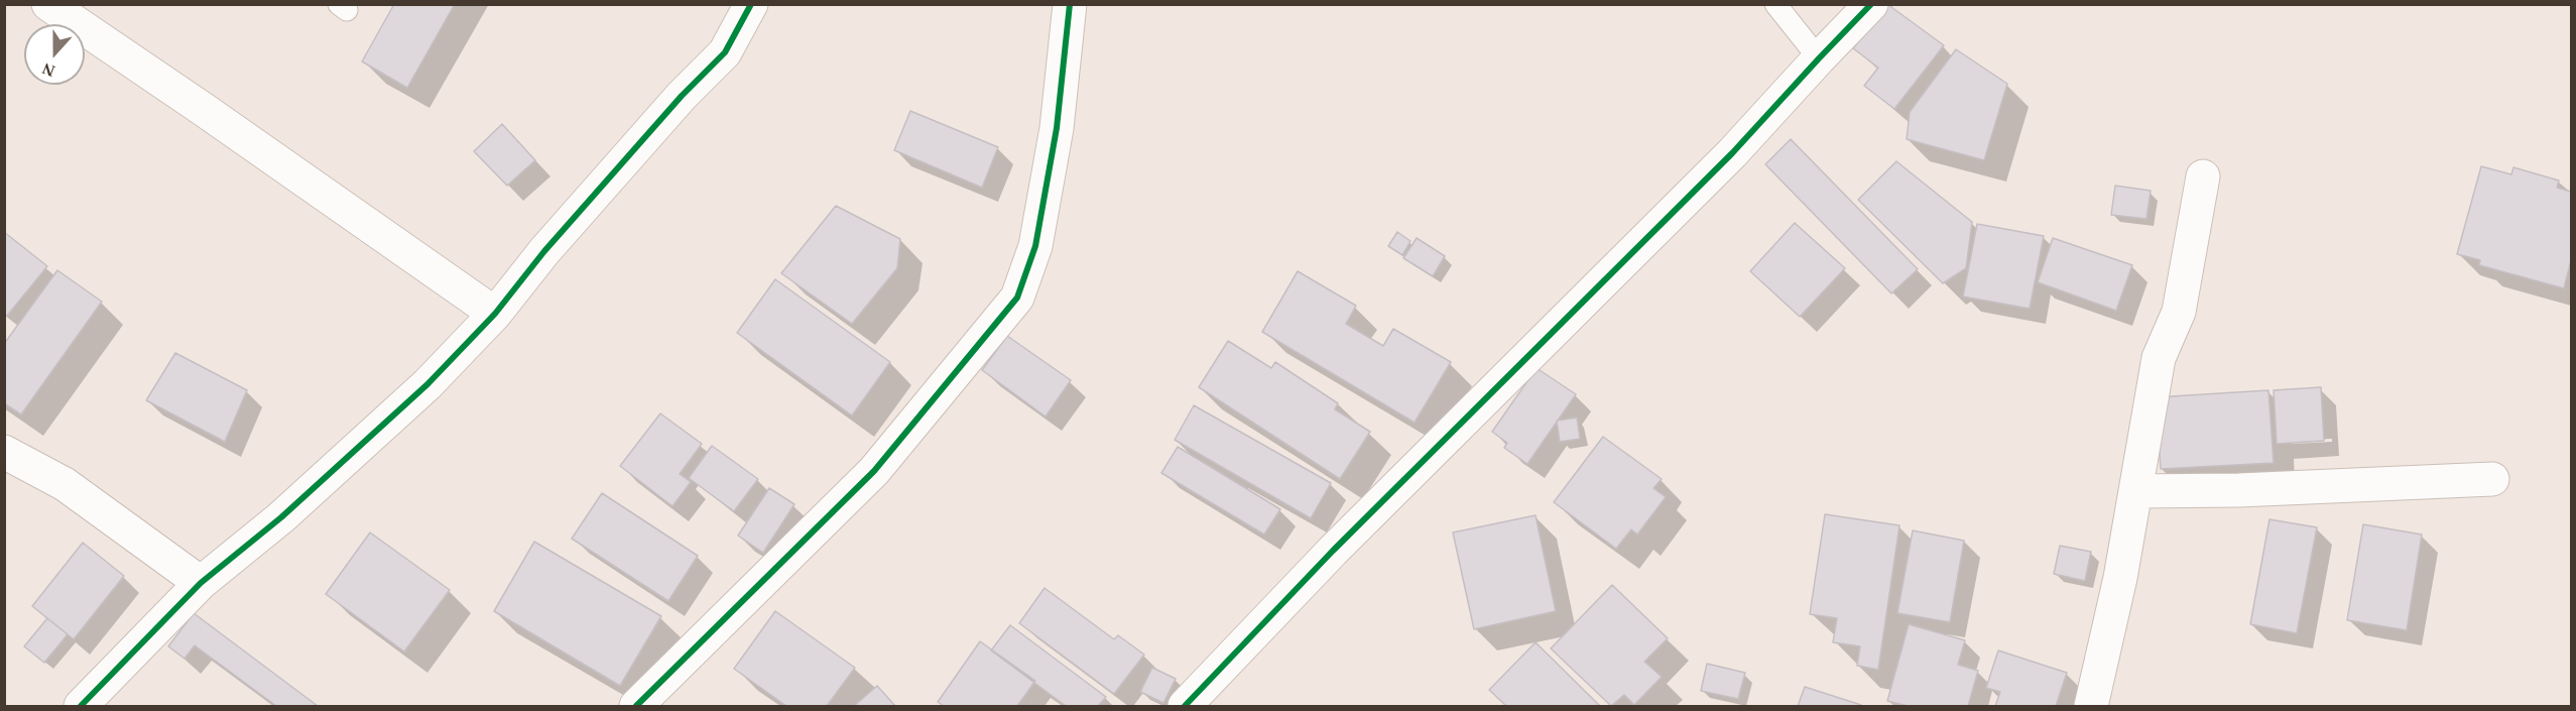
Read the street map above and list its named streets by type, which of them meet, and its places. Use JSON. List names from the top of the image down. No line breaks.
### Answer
{"north":"bottom"}
